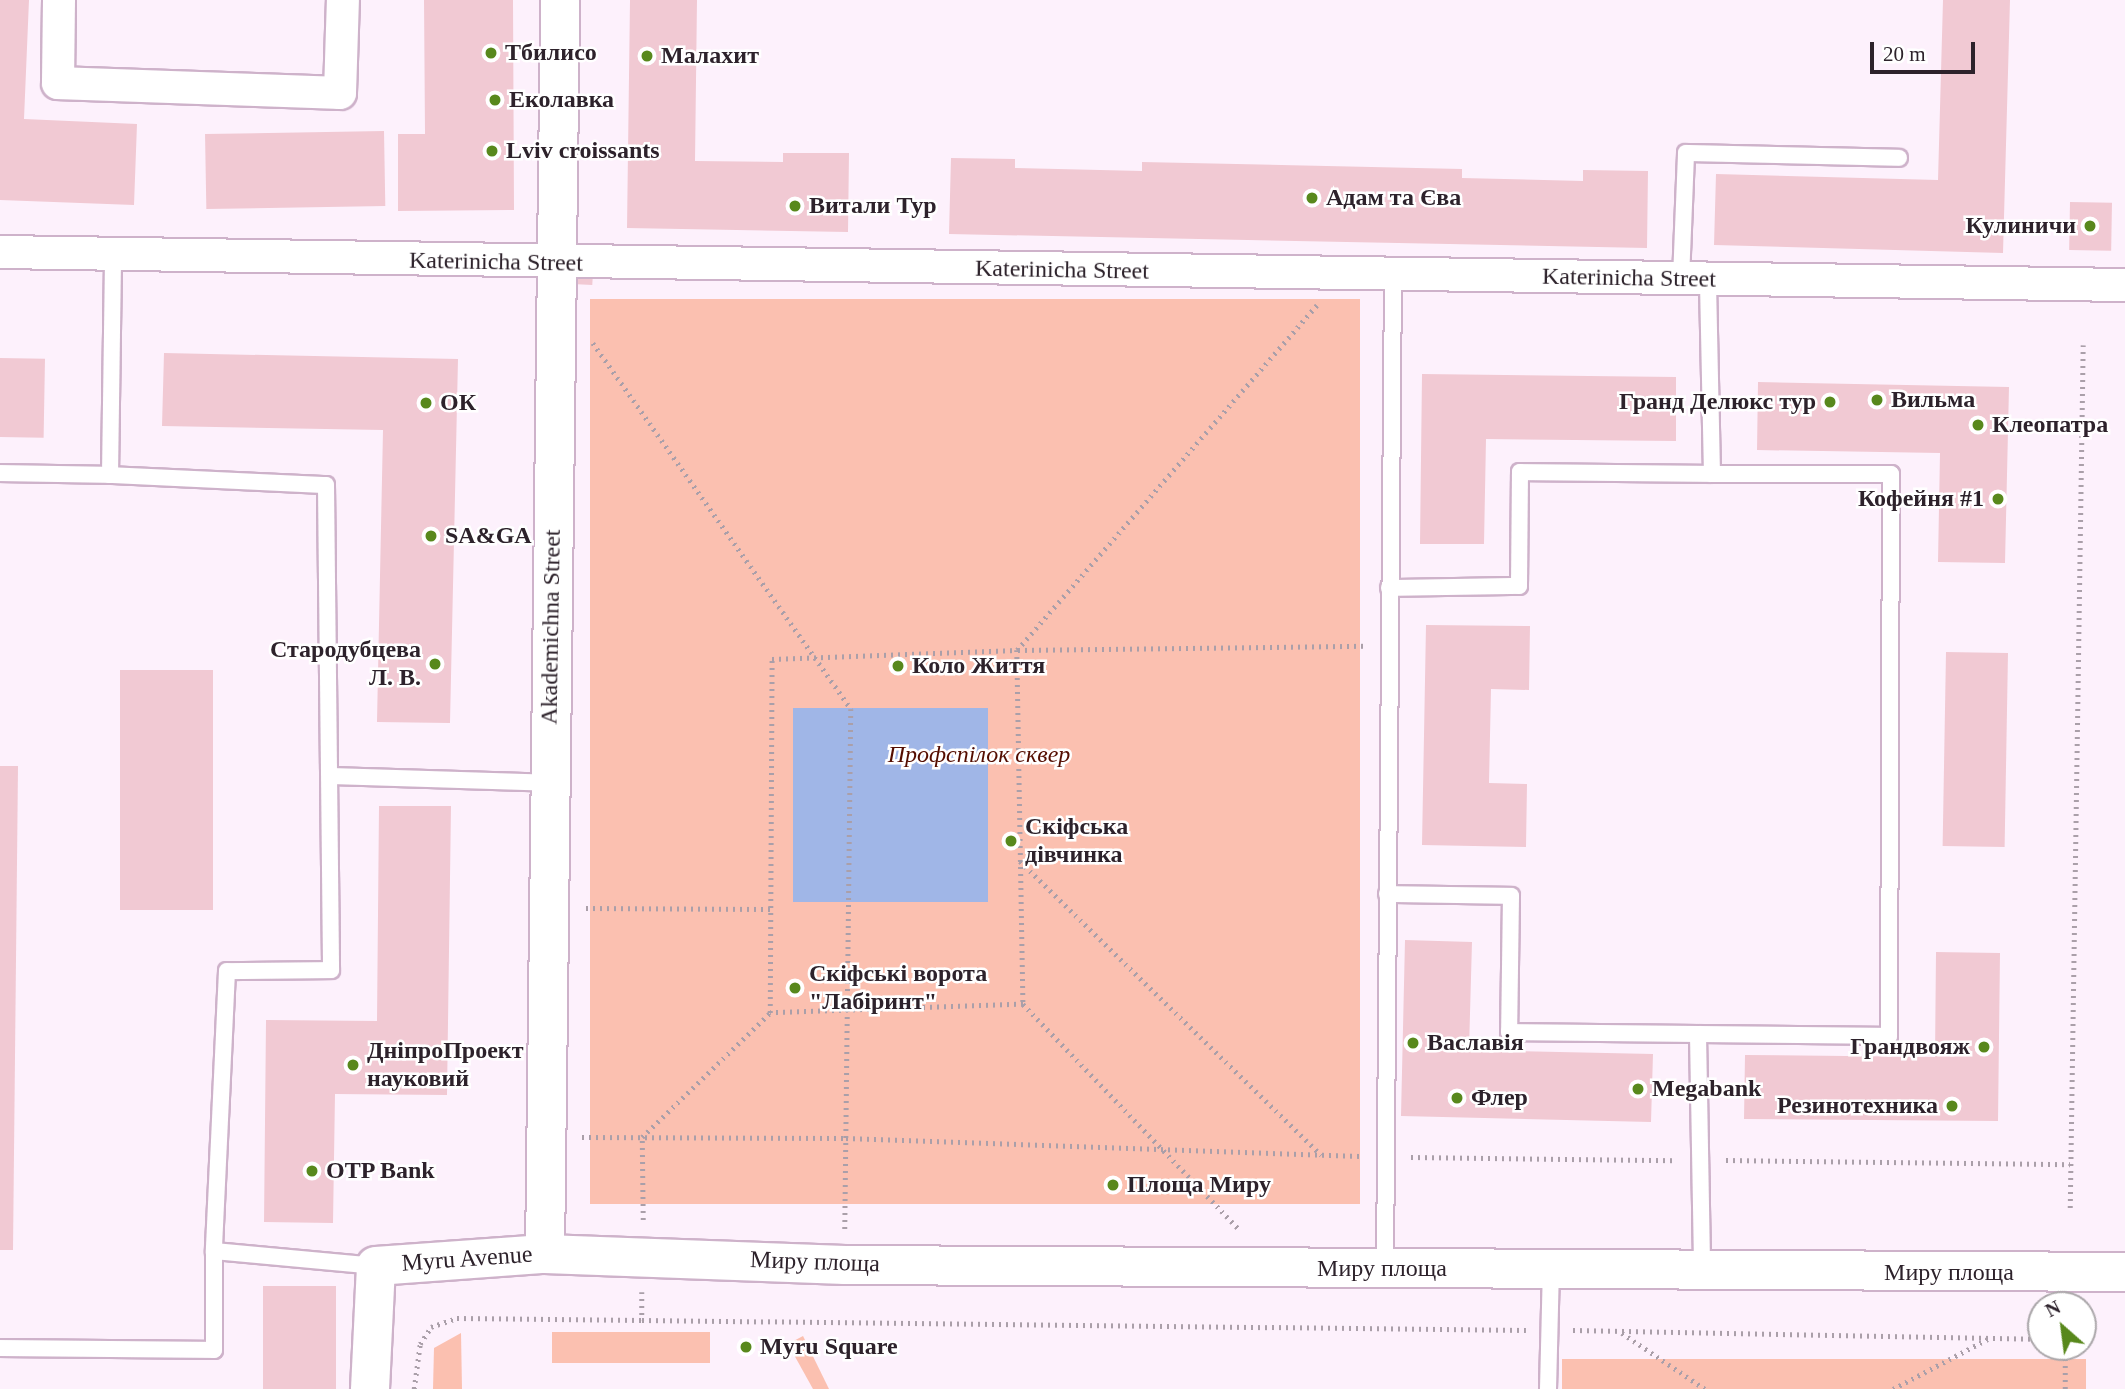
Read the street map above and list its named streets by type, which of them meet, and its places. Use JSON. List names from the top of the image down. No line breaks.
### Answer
{"streets":{"street":["Katerinicha Street","Akademichna Street","Myru Avenue","Миру площа"]},"crossings":[["Katerinicha Street","Akademichna Street"],["Akademichna Street","Myru Avenue"],["Myru Avenue","Миру площа"]],"parks":["Профспілок сквер"],"places":["Тбилисо","Малахит","Еколавка","Lviv croissants","Адам та Єва","Витали Тур","Кулиничи","Вильма","Гранд Делюкс тур","ОК","Клеопатра","Кофейня #1","SA&GA","Стародубцева Л. В.","Коло Життя","Скіфська дівчинка","Скіфські ворота \"Лабіринт\"","Ваславія","Грандвояж","ДніпроПроект науковий","Megabank","Флер","Резинотехника","OTP Bank","Площа Миру","Myru Square"],"scale_bar":"20 m","north":"top left"}
